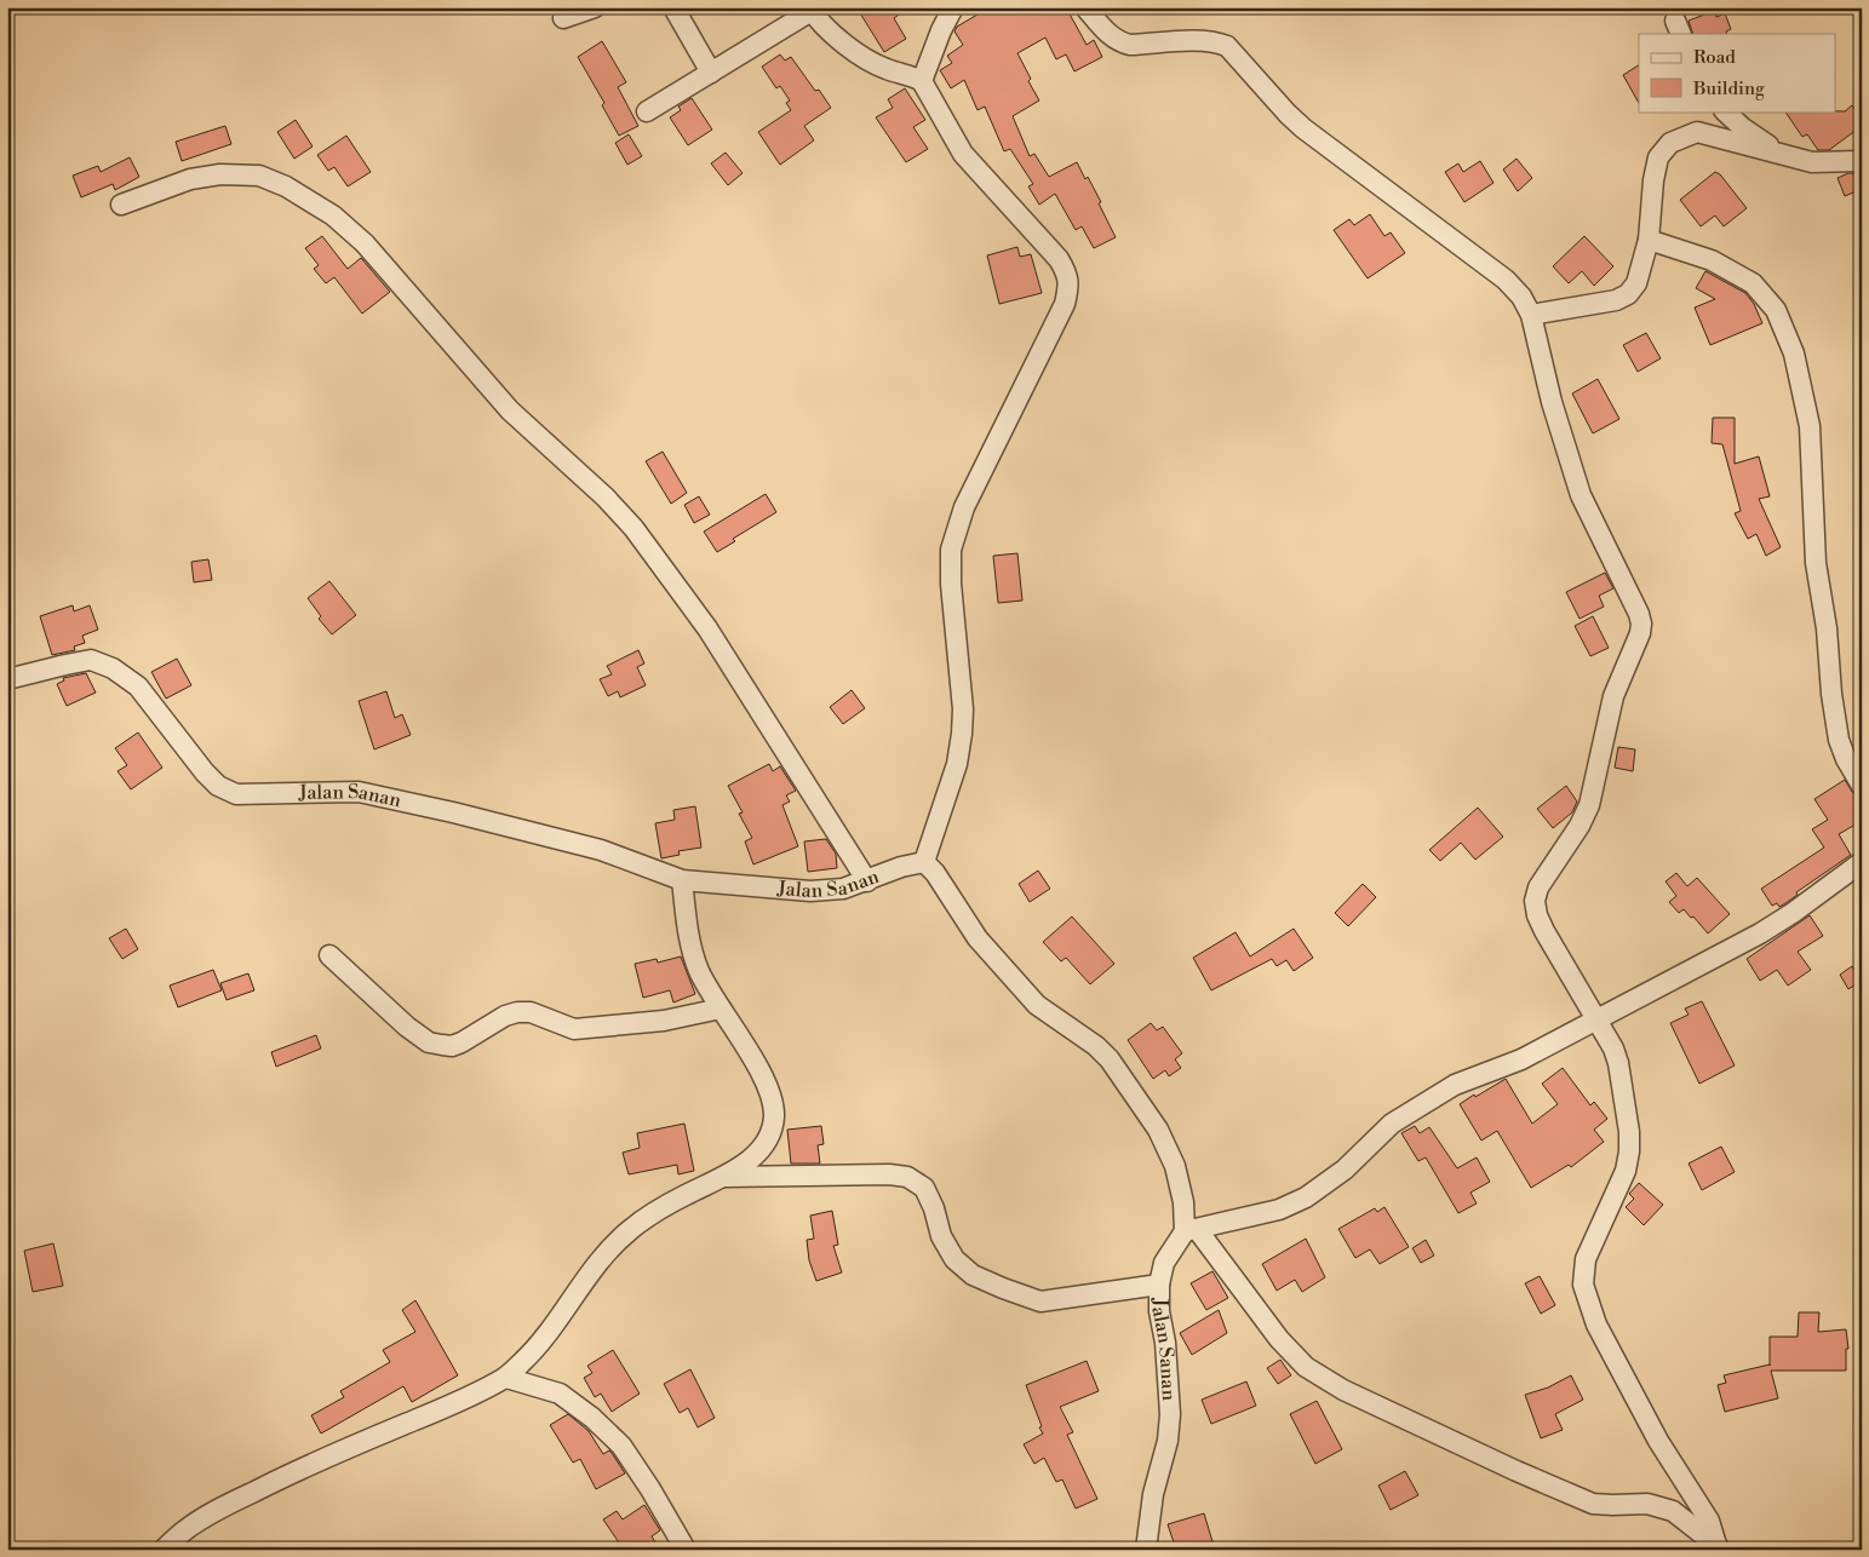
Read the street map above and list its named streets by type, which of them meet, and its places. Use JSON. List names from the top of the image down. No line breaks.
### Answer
{"streets":{"street":["Jalan Sanan"]},"legend":["Road","Building"]}
